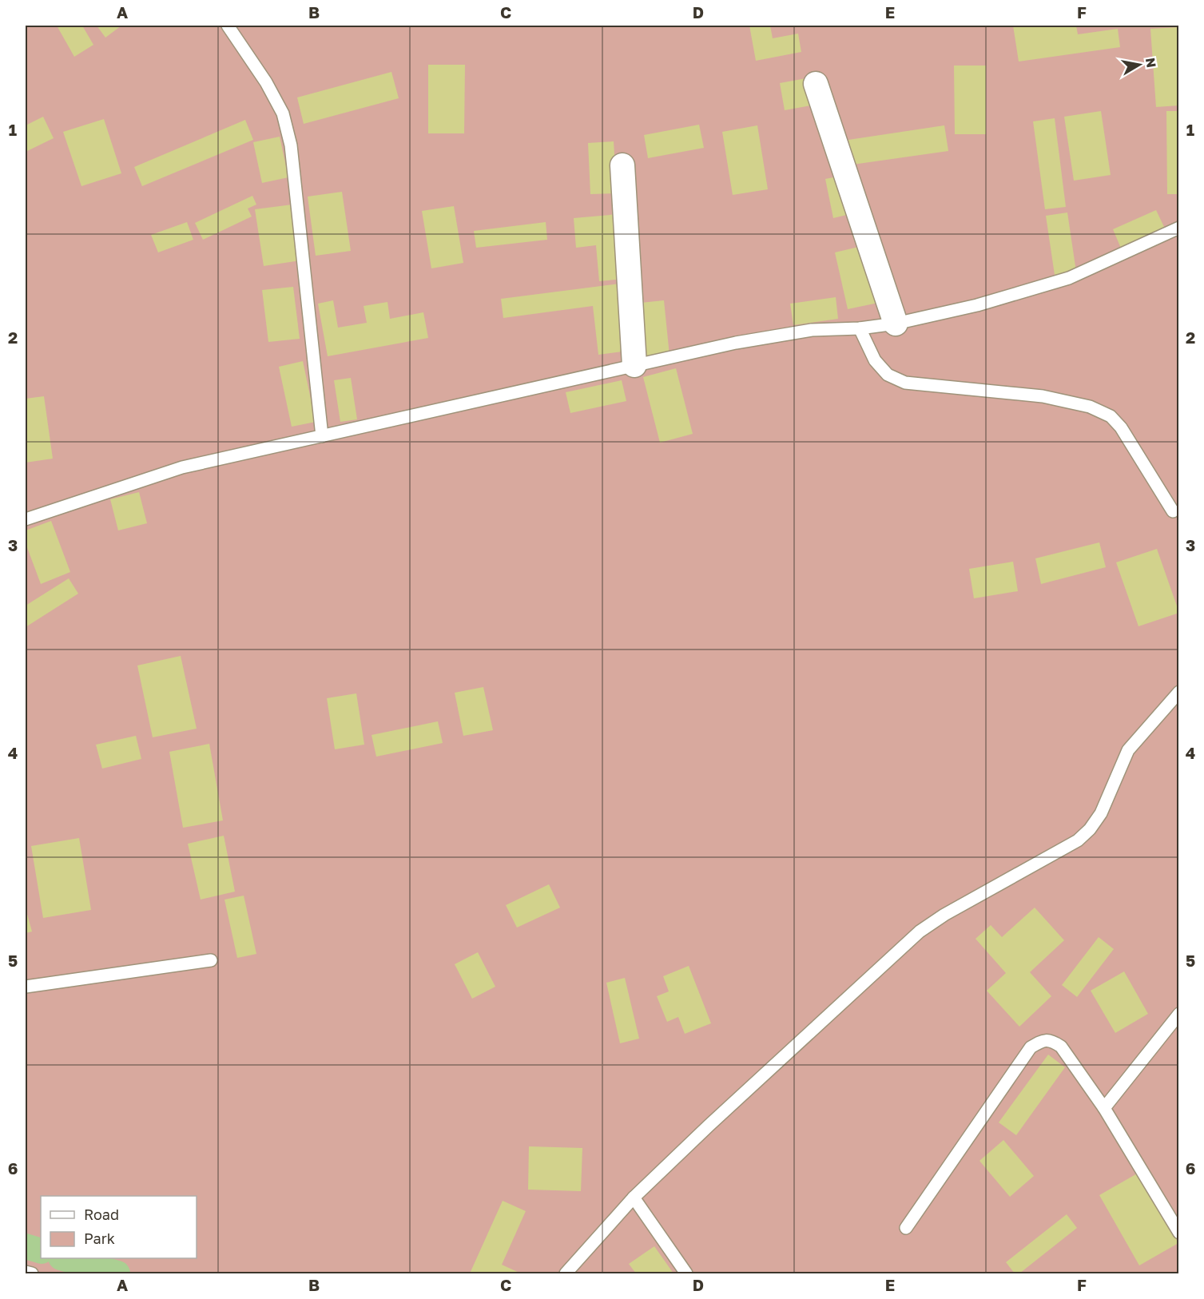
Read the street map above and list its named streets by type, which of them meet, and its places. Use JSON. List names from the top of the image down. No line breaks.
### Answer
{"legend":["Road","Park"],"north":"right","grid":{"columns":["A","B","C","D","E","F"],"rows":["1","2","3","4","5","6"]}}
